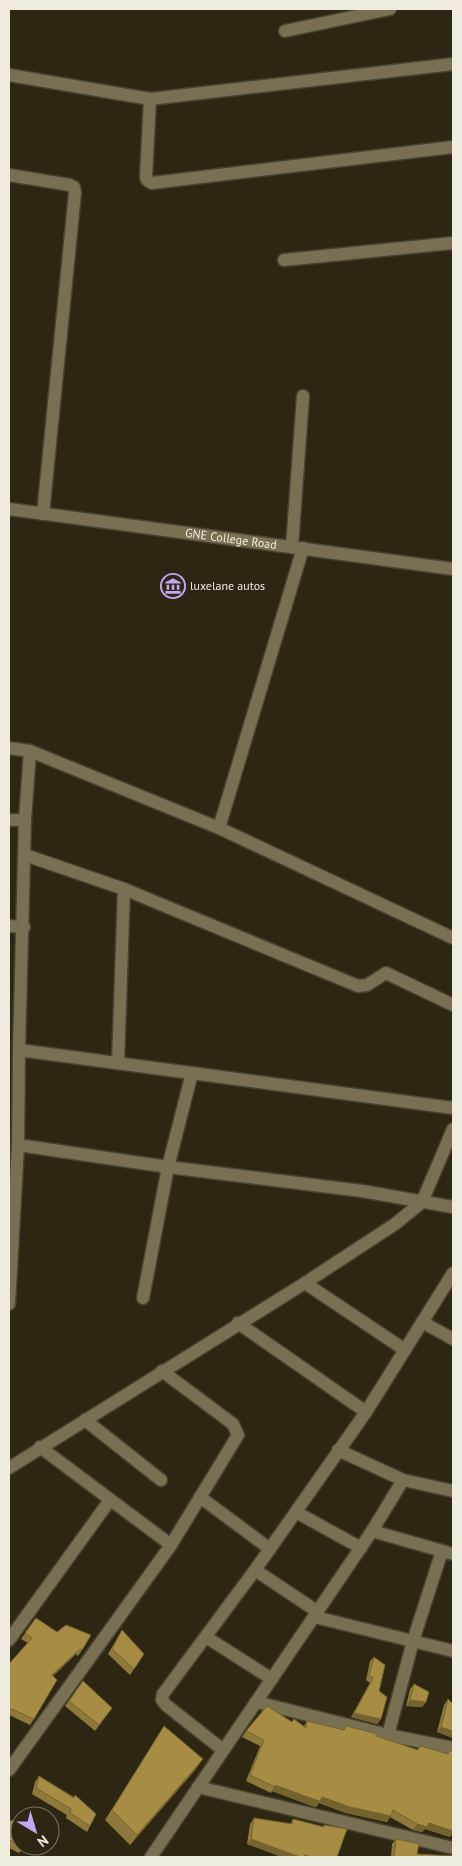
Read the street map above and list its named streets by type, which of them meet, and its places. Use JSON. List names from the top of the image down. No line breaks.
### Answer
{"streets":{"street":["GNE College Road"]},"places":{"museum":["luxelane autos"]},"north":"bottom right"}
